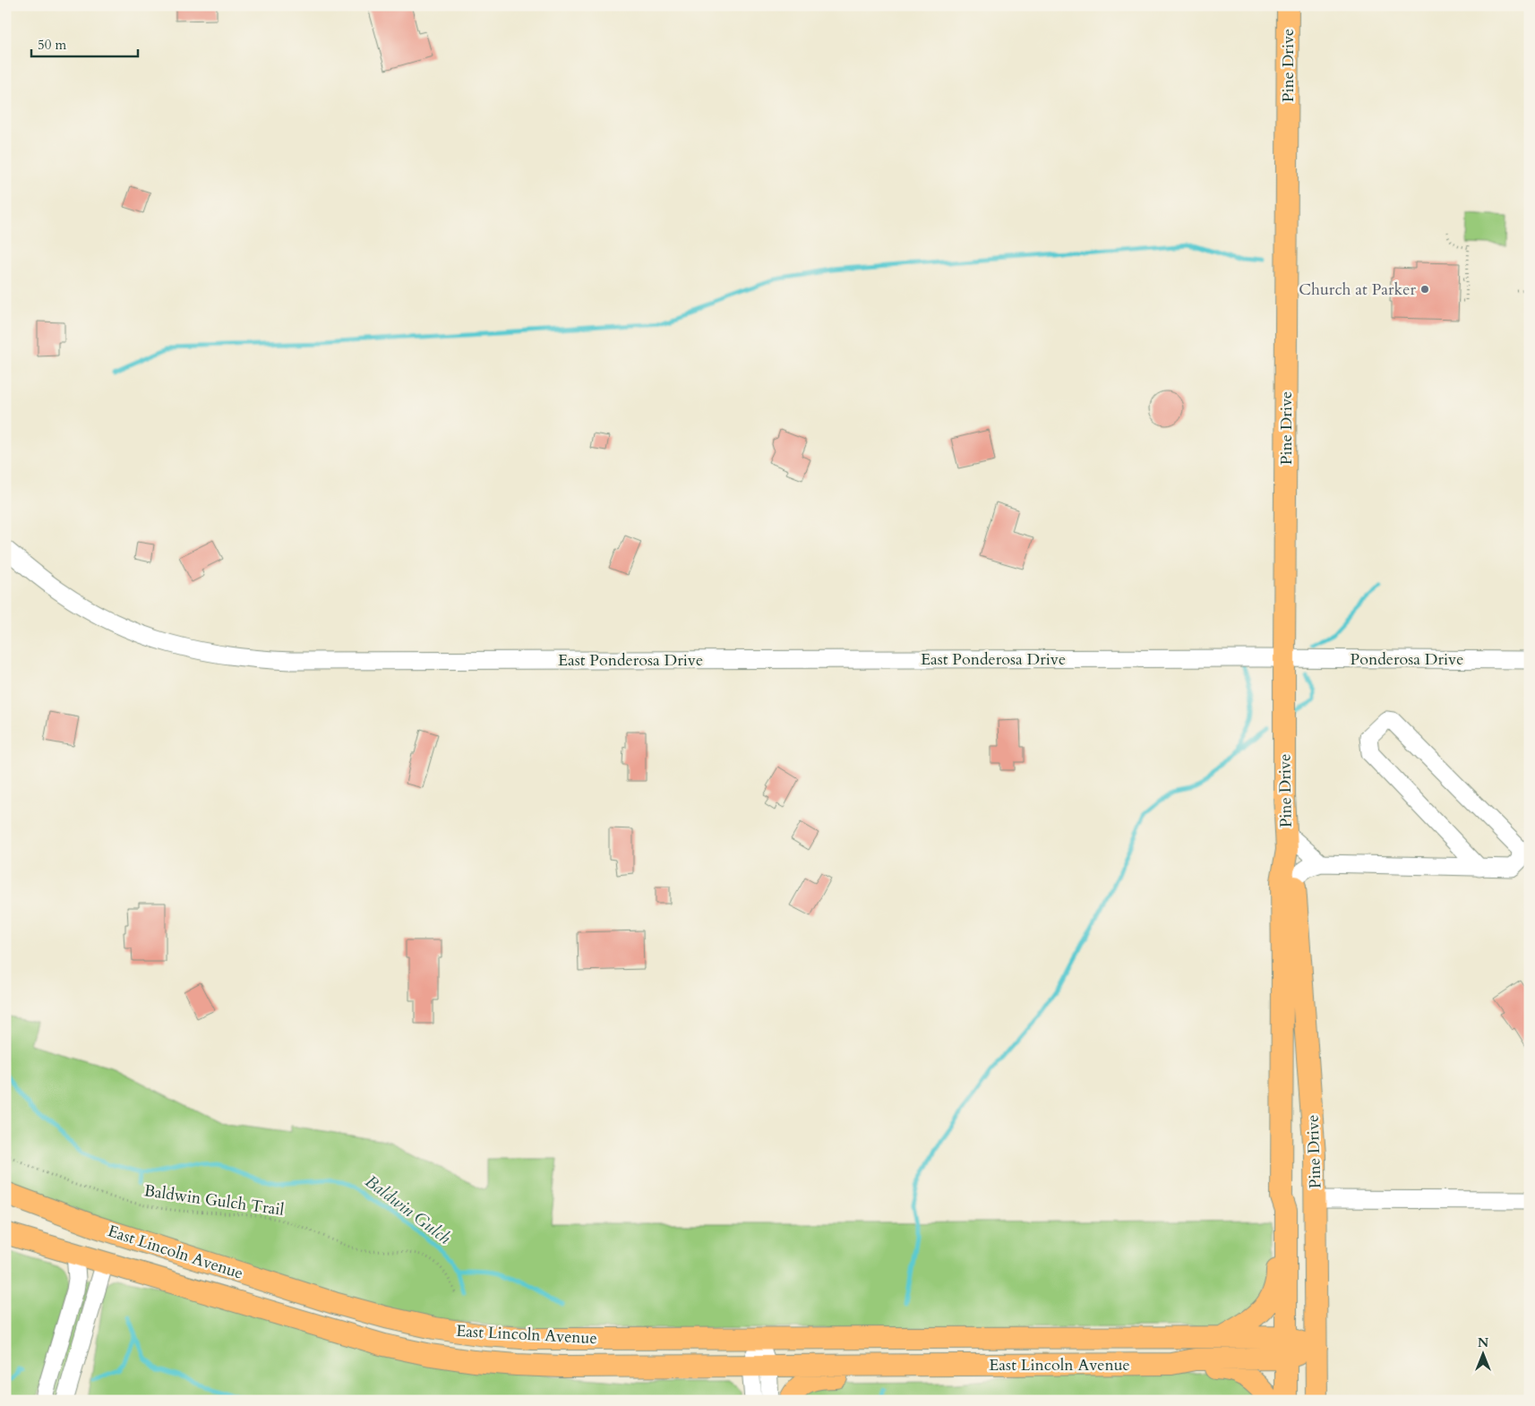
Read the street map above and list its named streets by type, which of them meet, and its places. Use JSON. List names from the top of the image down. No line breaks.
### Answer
{"streets":{"main road":["Pine Drive","East Lincoln Avenue"],"street":["East Ponderosa Drive","Ponderosa Drive"],"path":["Baldwin Gulch Trail"]},"crossings":[["Pine Drive","East Ponderosa Drive"],["Pine Drive","Ponderosa Drive"],["Pine Drive","East Lincoln Avenue"],["East Ponderosa Drive","Ponderosa Drive"]],"water":["Baldwin Gulch"],"places":["Church at Parker"],"scale_bar":"50 m","north":"top"}
